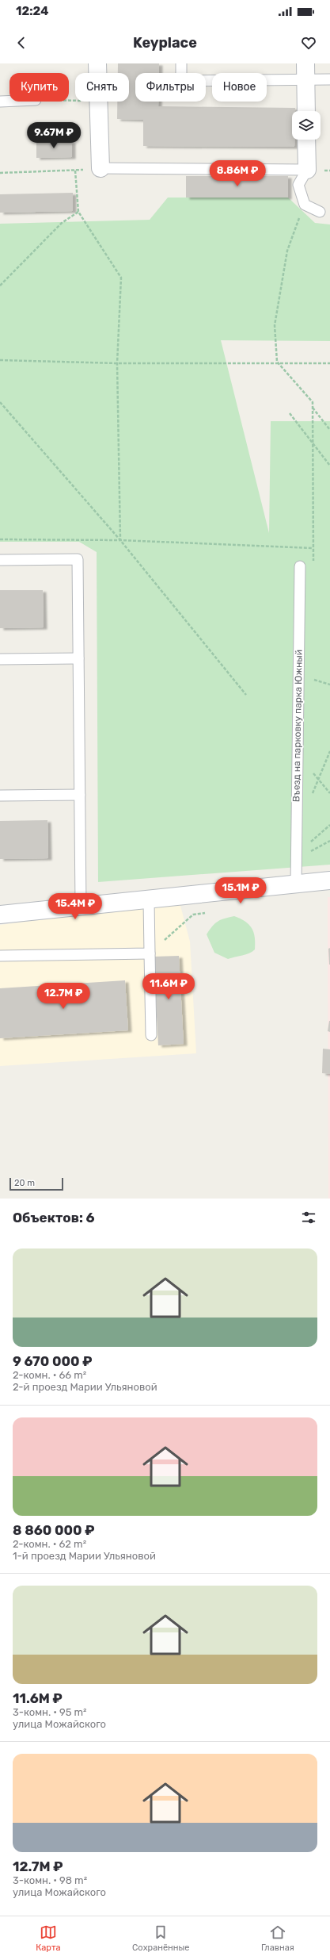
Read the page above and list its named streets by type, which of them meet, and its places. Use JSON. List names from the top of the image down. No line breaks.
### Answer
{"streets":{"lane":["Въезд на парковку парка Южный"]},"scale_bar":"20 m","page":{"status":"12:24","header":"Keyplace","chip":["Купить","Снять","Фильтры","Новое"],"price":["9.67M ₽","8.86M ₽","15.1M ₽","15.4M ₽","11.6M ₽","12.7M ₽"],"scale":"20 m","heading":"Объектов: 6","list":[{"name":"9 670 000 ₽","note":"2-комн. · 66 m² · 2-й проезд Марии Ульяновой"},{"name":"8 860 000 ₽","note":"2-комн. · 62 m² · 1-й проезд Марии Ульяновой"},{"name":"11.6M ₽","note":"3-комн. · 95 m² · улица Можайского"},{"name":"12.7M ₽","note":"3-комн. · 98 m² · улица Можайского"}],"tabs":["Карта","Сохранённые","Главная"]}}
